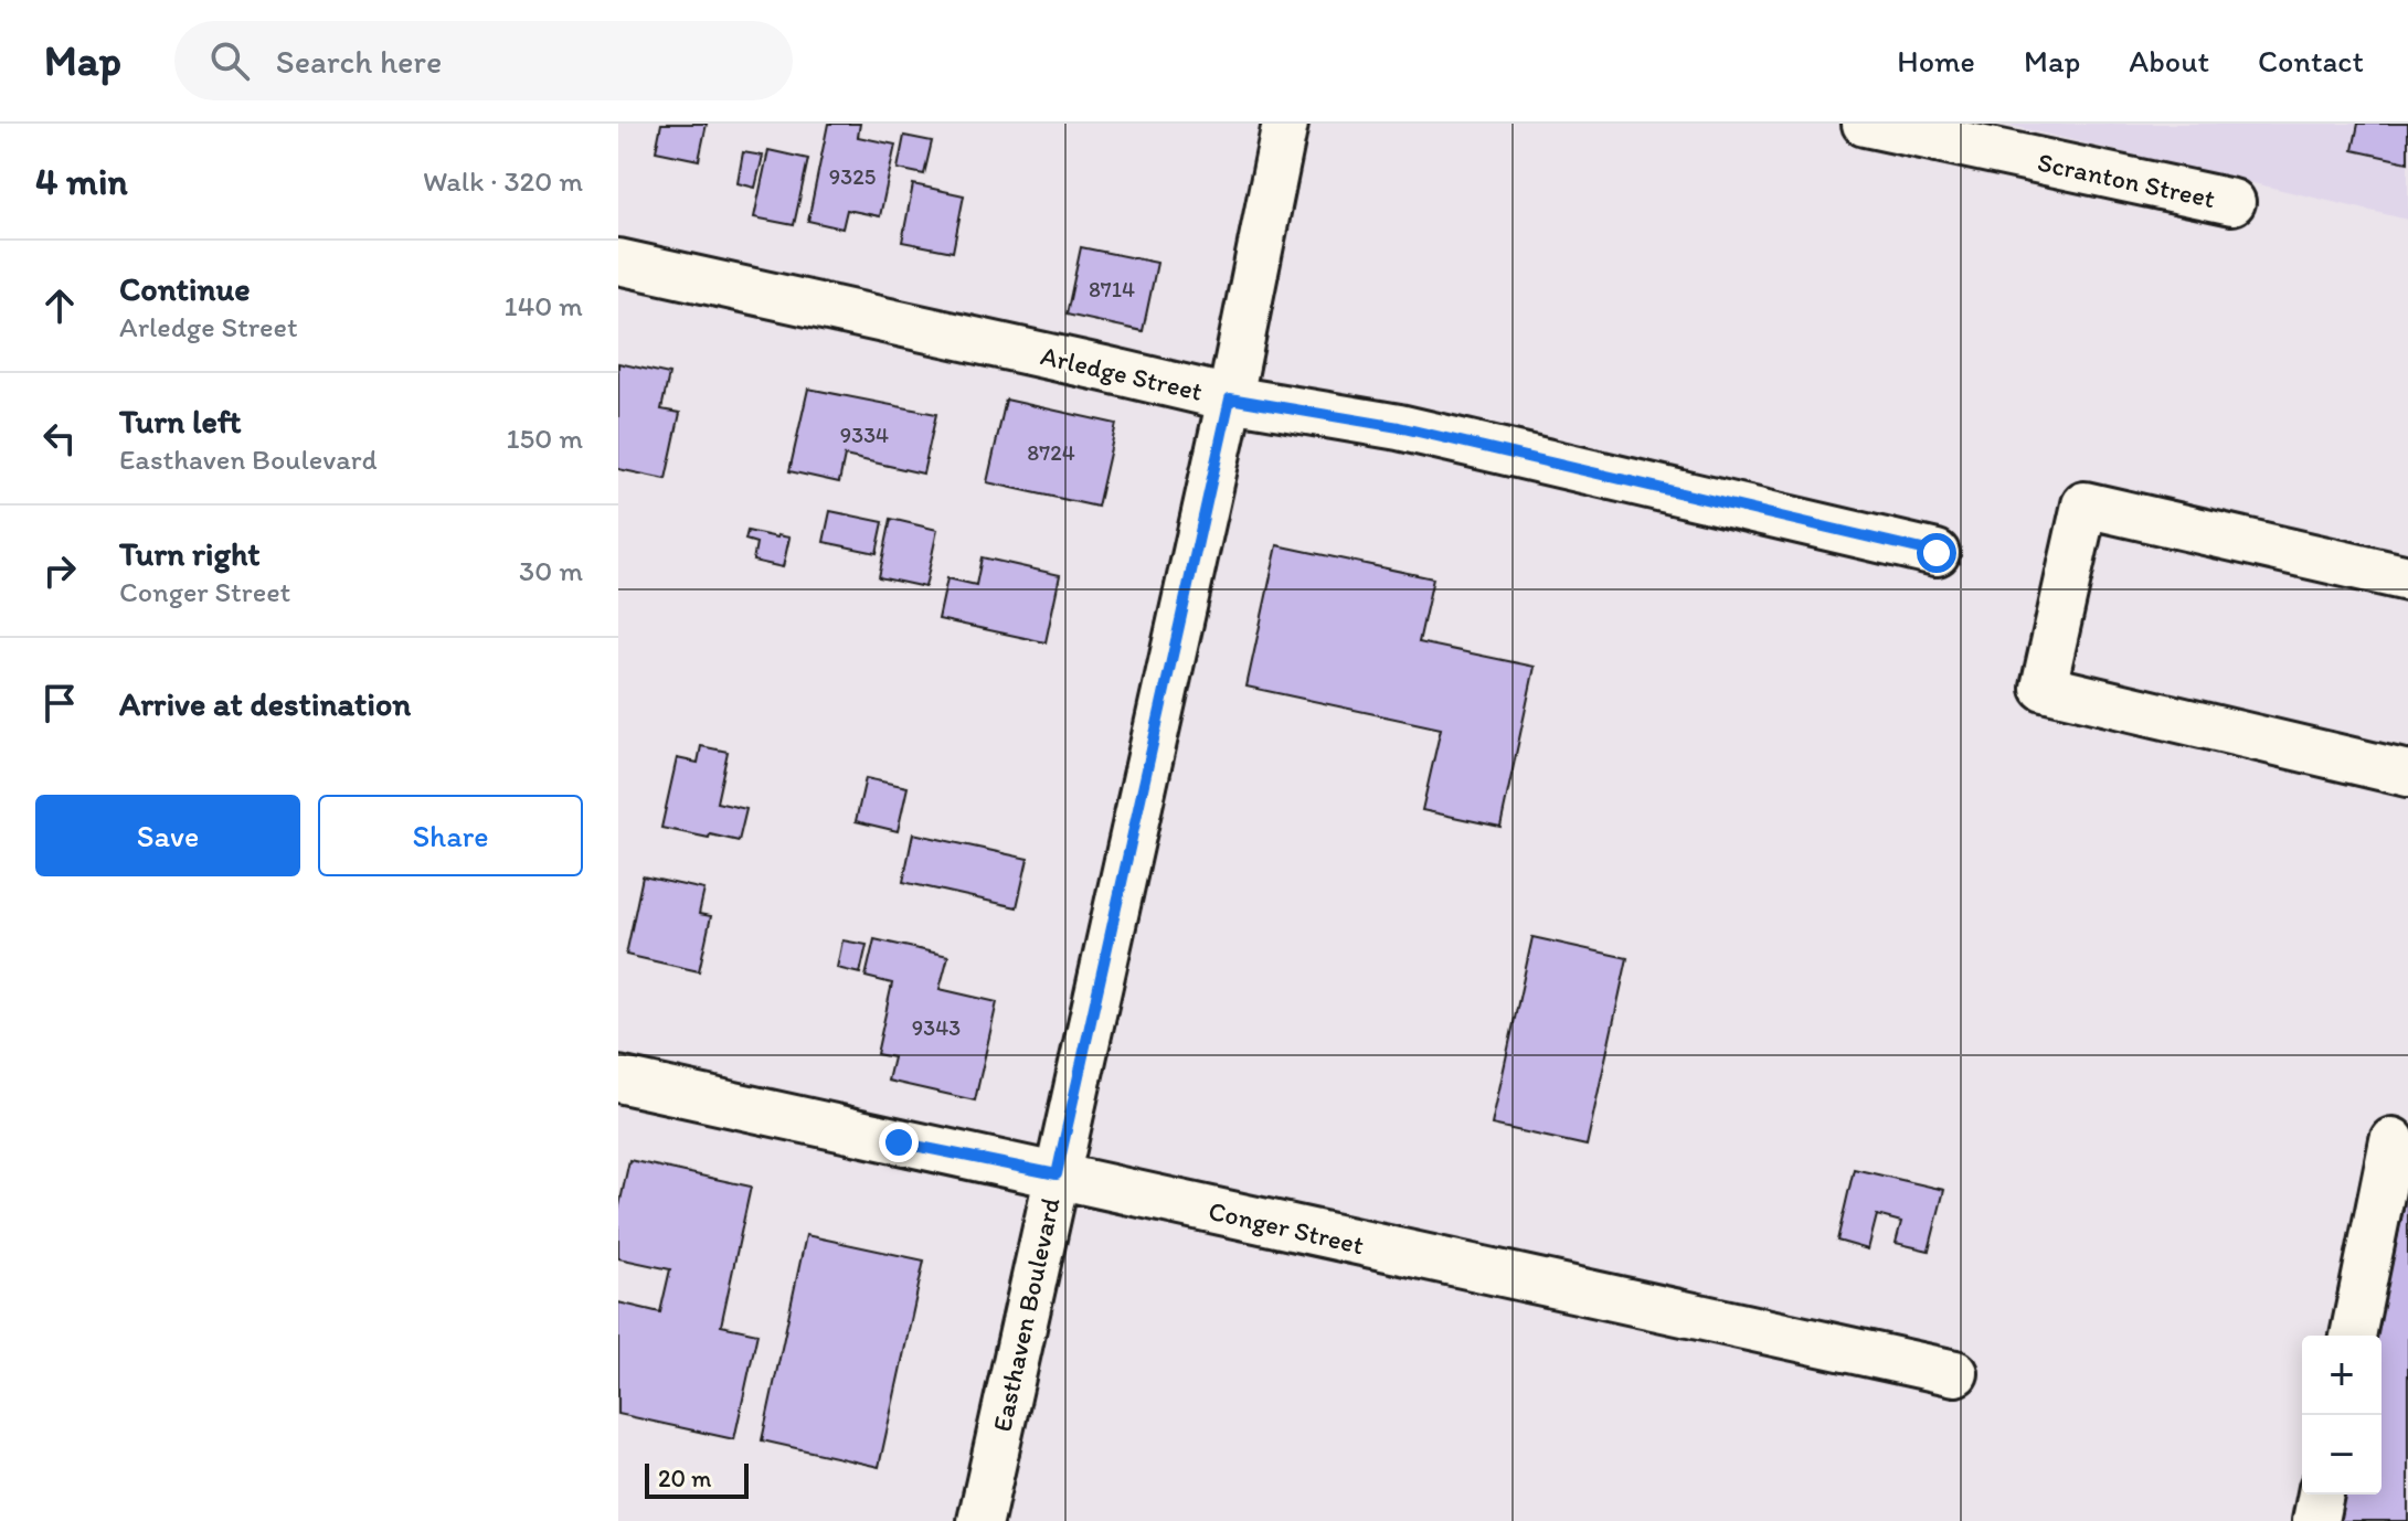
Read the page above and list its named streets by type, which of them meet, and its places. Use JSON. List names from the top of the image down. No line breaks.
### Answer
{"streets":{"street":["Scranton Street","Arledge Street","Conger Street","Easthaven Boulevard"]},"crossings":[["Arledge Street","Easthaven Boulevard"],["Conger Street","Easthaven Boulevard"]],"house_numbers":["9325","8714","9334","8724","9343"],"scale_bar":"20 m","page":{"header":"Map","search":"Search here","nav":["Home","Map","About","Contact"],"heading":["4 min","Walk · 320 m"],"list":[["Continue","Arledge Street","140 m"],["Turn left","Easthaven Boulevard","150 m"],["Turn right","Conger Street","30 m"],"Arrive at destination"],"buttons":["Save","Share"],"map_buttons":["+","−"],"scale":"20 m"}}
